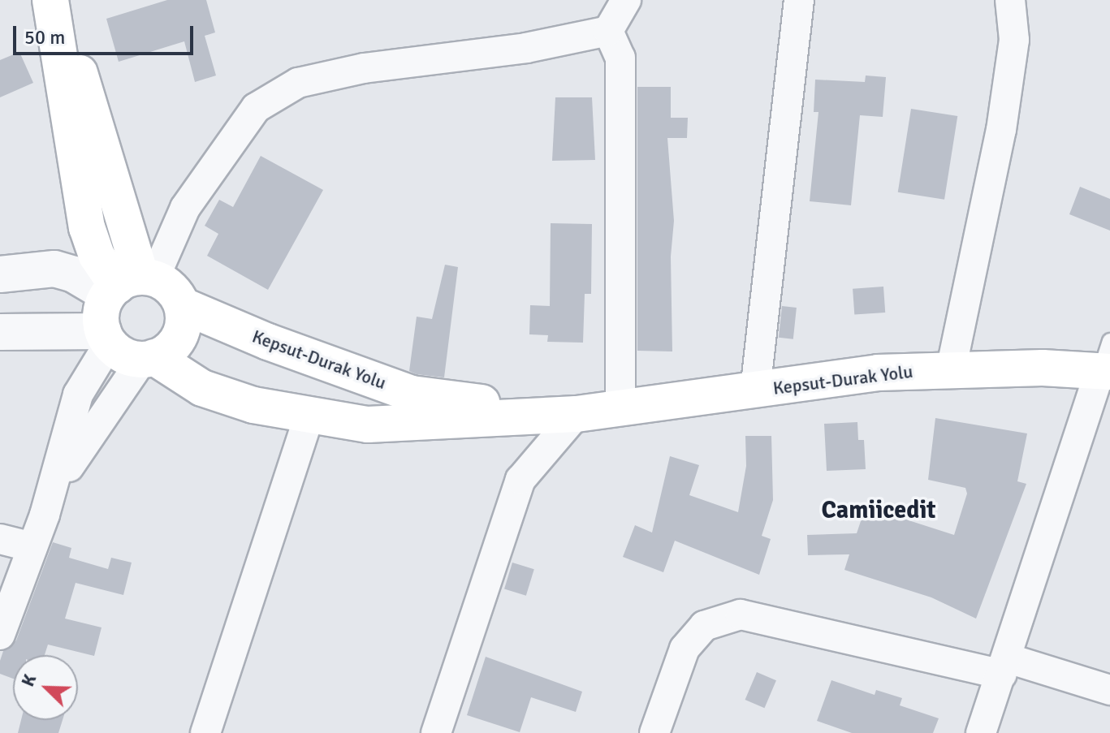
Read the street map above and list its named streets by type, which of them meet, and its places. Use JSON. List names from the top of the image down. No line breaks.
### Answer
{"streets":{"main road":["Kepsut-Durak Yolu"]},"districts":["Camiicedit"],"scale_bar":"50 m","north":"top left"}
